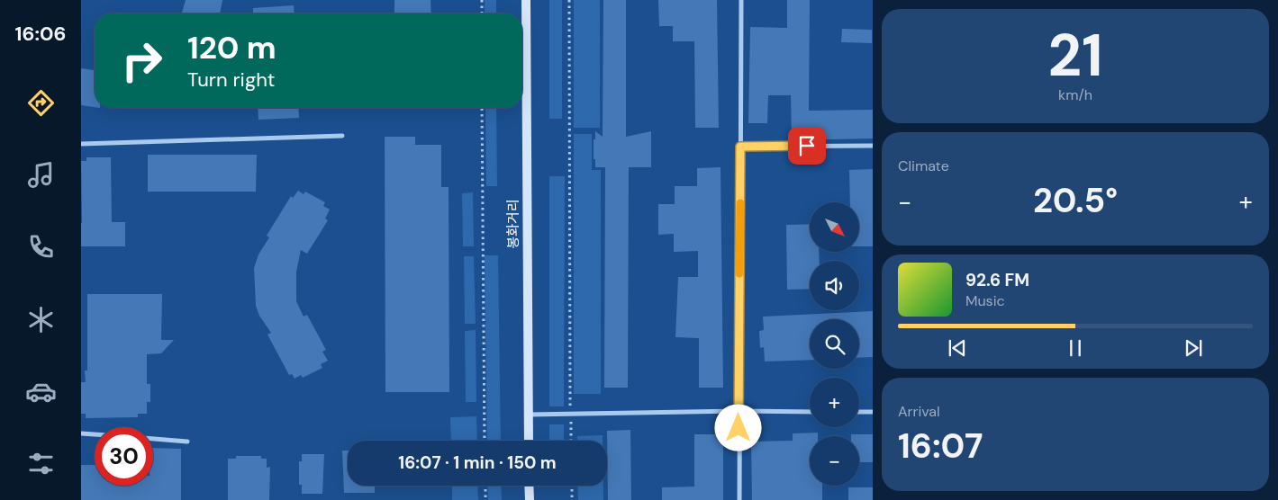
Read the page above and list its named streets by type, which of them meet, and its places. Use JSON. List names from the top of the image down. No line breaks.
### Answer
{"streets":{"main road":["봉화거리"]},"north":"bottom right","page":{"tabs":"16:06","tile":[["21","km/h"],"Climate",["Arrival","16:07"]],"turn":["120 m","Turn right"],"heat":["−","20.5°","+"],"map_buttons":["+","−"],"song":["92.6 FM","Music"],"limit":"30","trip":"16:07 · 1 min · 150 m"}}
